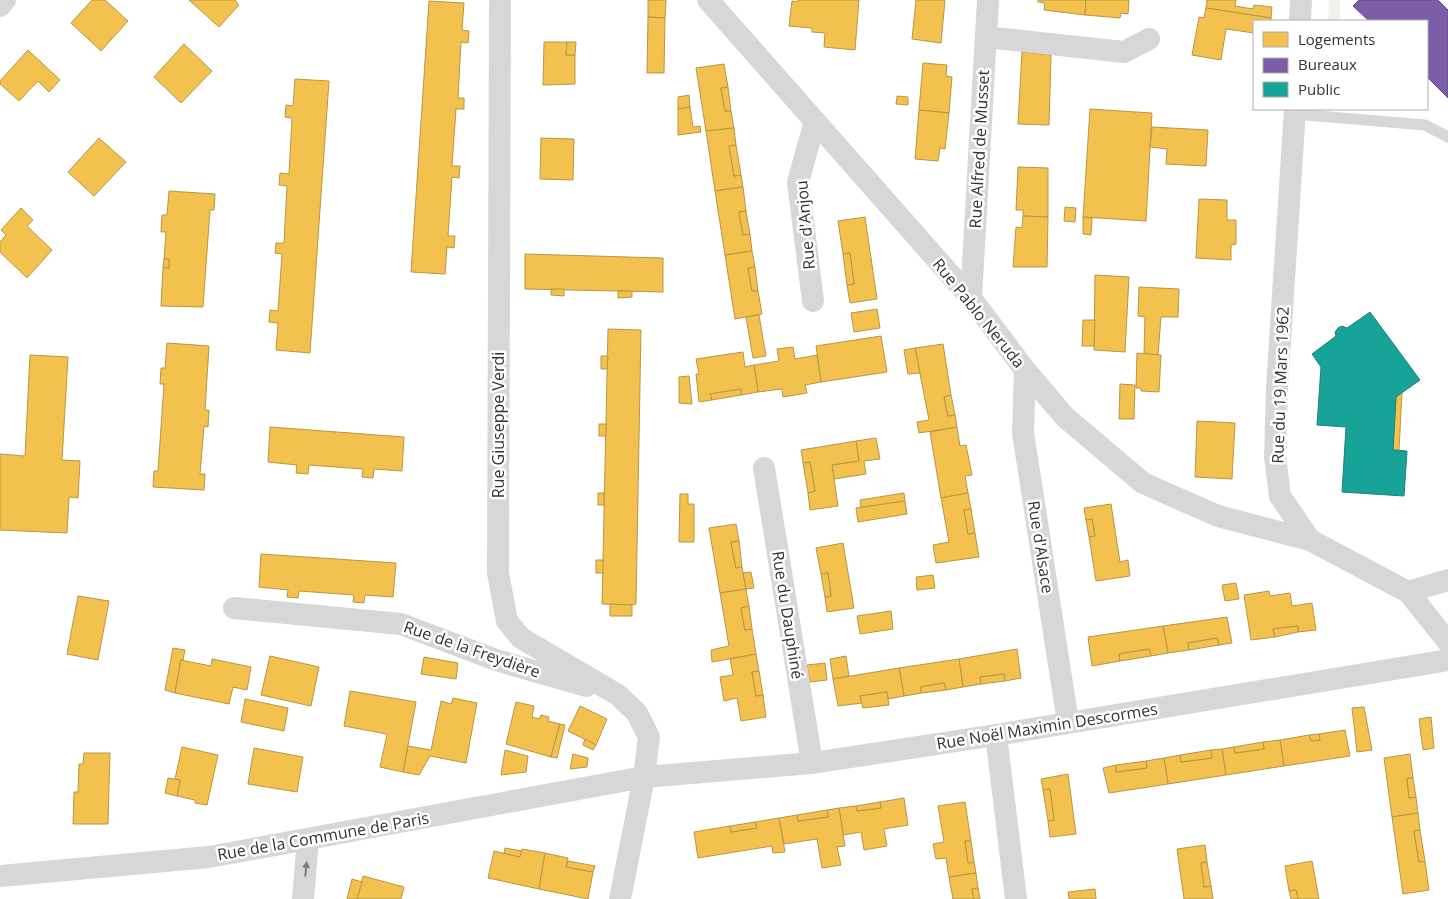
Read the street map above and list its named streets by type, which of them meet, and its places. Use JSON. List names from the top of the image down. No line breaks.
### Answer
{"streets":{"street":["Rue Alfred de Musset","Rue d'Anjou","Rue Pablo Neruda","Rue du 19 Mars 1962","Rue Giuseppe Verdi","Rue d'Alsace","Rue du Dauphiné","Rue de la Freydière","Rue Noël Maximin Descormes","Rue de la Commune de Paris"]},"crossings":[["Rue Alfred de Musset","Rue Pablo Neruda"],["Rue d'Anjou","Rue Pablo Neruda"],["Rue Pablo Neruda","Rue du 19 Mars 1962"],["Rue Pablo Neruda","Rue d'Alsace"],["Rue Giuseppe Verdi","Rue de la Freydière"],["Rue Giuseppe Verdi","Rue Noël Maximin Descormes"],["Rue Giuseppe Verdi","Rue de la Commune de Paris"],["Rue d'Alsace","Rue Noël Maximin Descormes"],["Rue du Dauphiné","Rue Noël Maximin Descormes"],["Rue Noël Maximin Descormes","Rue de la Commune de Paris"]],"legend":["Logements","Bureaux","Public"]}
